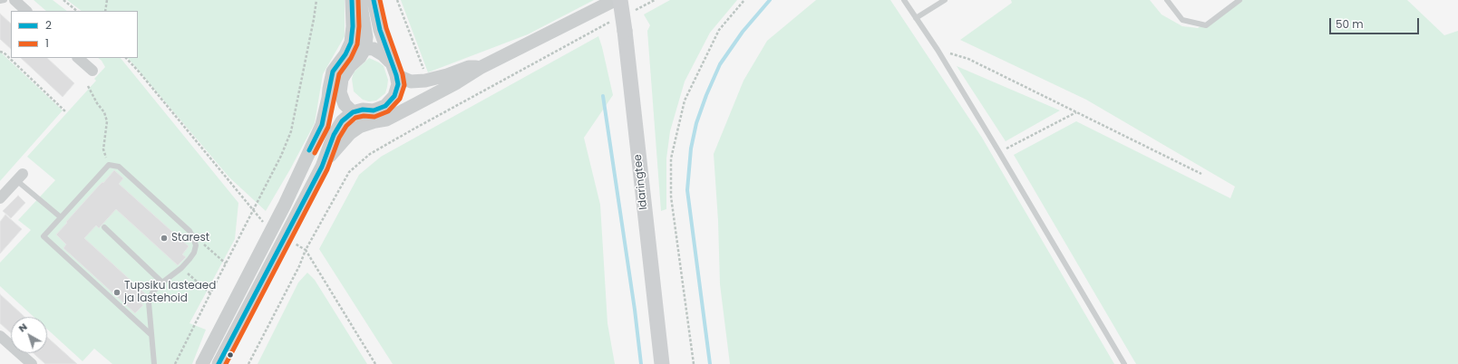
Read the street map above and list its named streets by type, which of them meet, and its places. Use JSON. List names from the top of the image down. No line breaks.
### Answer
{"streets":{"main road":["Idaringtee"]},"places":["Starest","Tupsiku lasteaed ja lastehoid"],"lines":["transit line 2","transit line 1"],"legend":["2","1"],"scale_bar":"50 m","north":"top left"}
